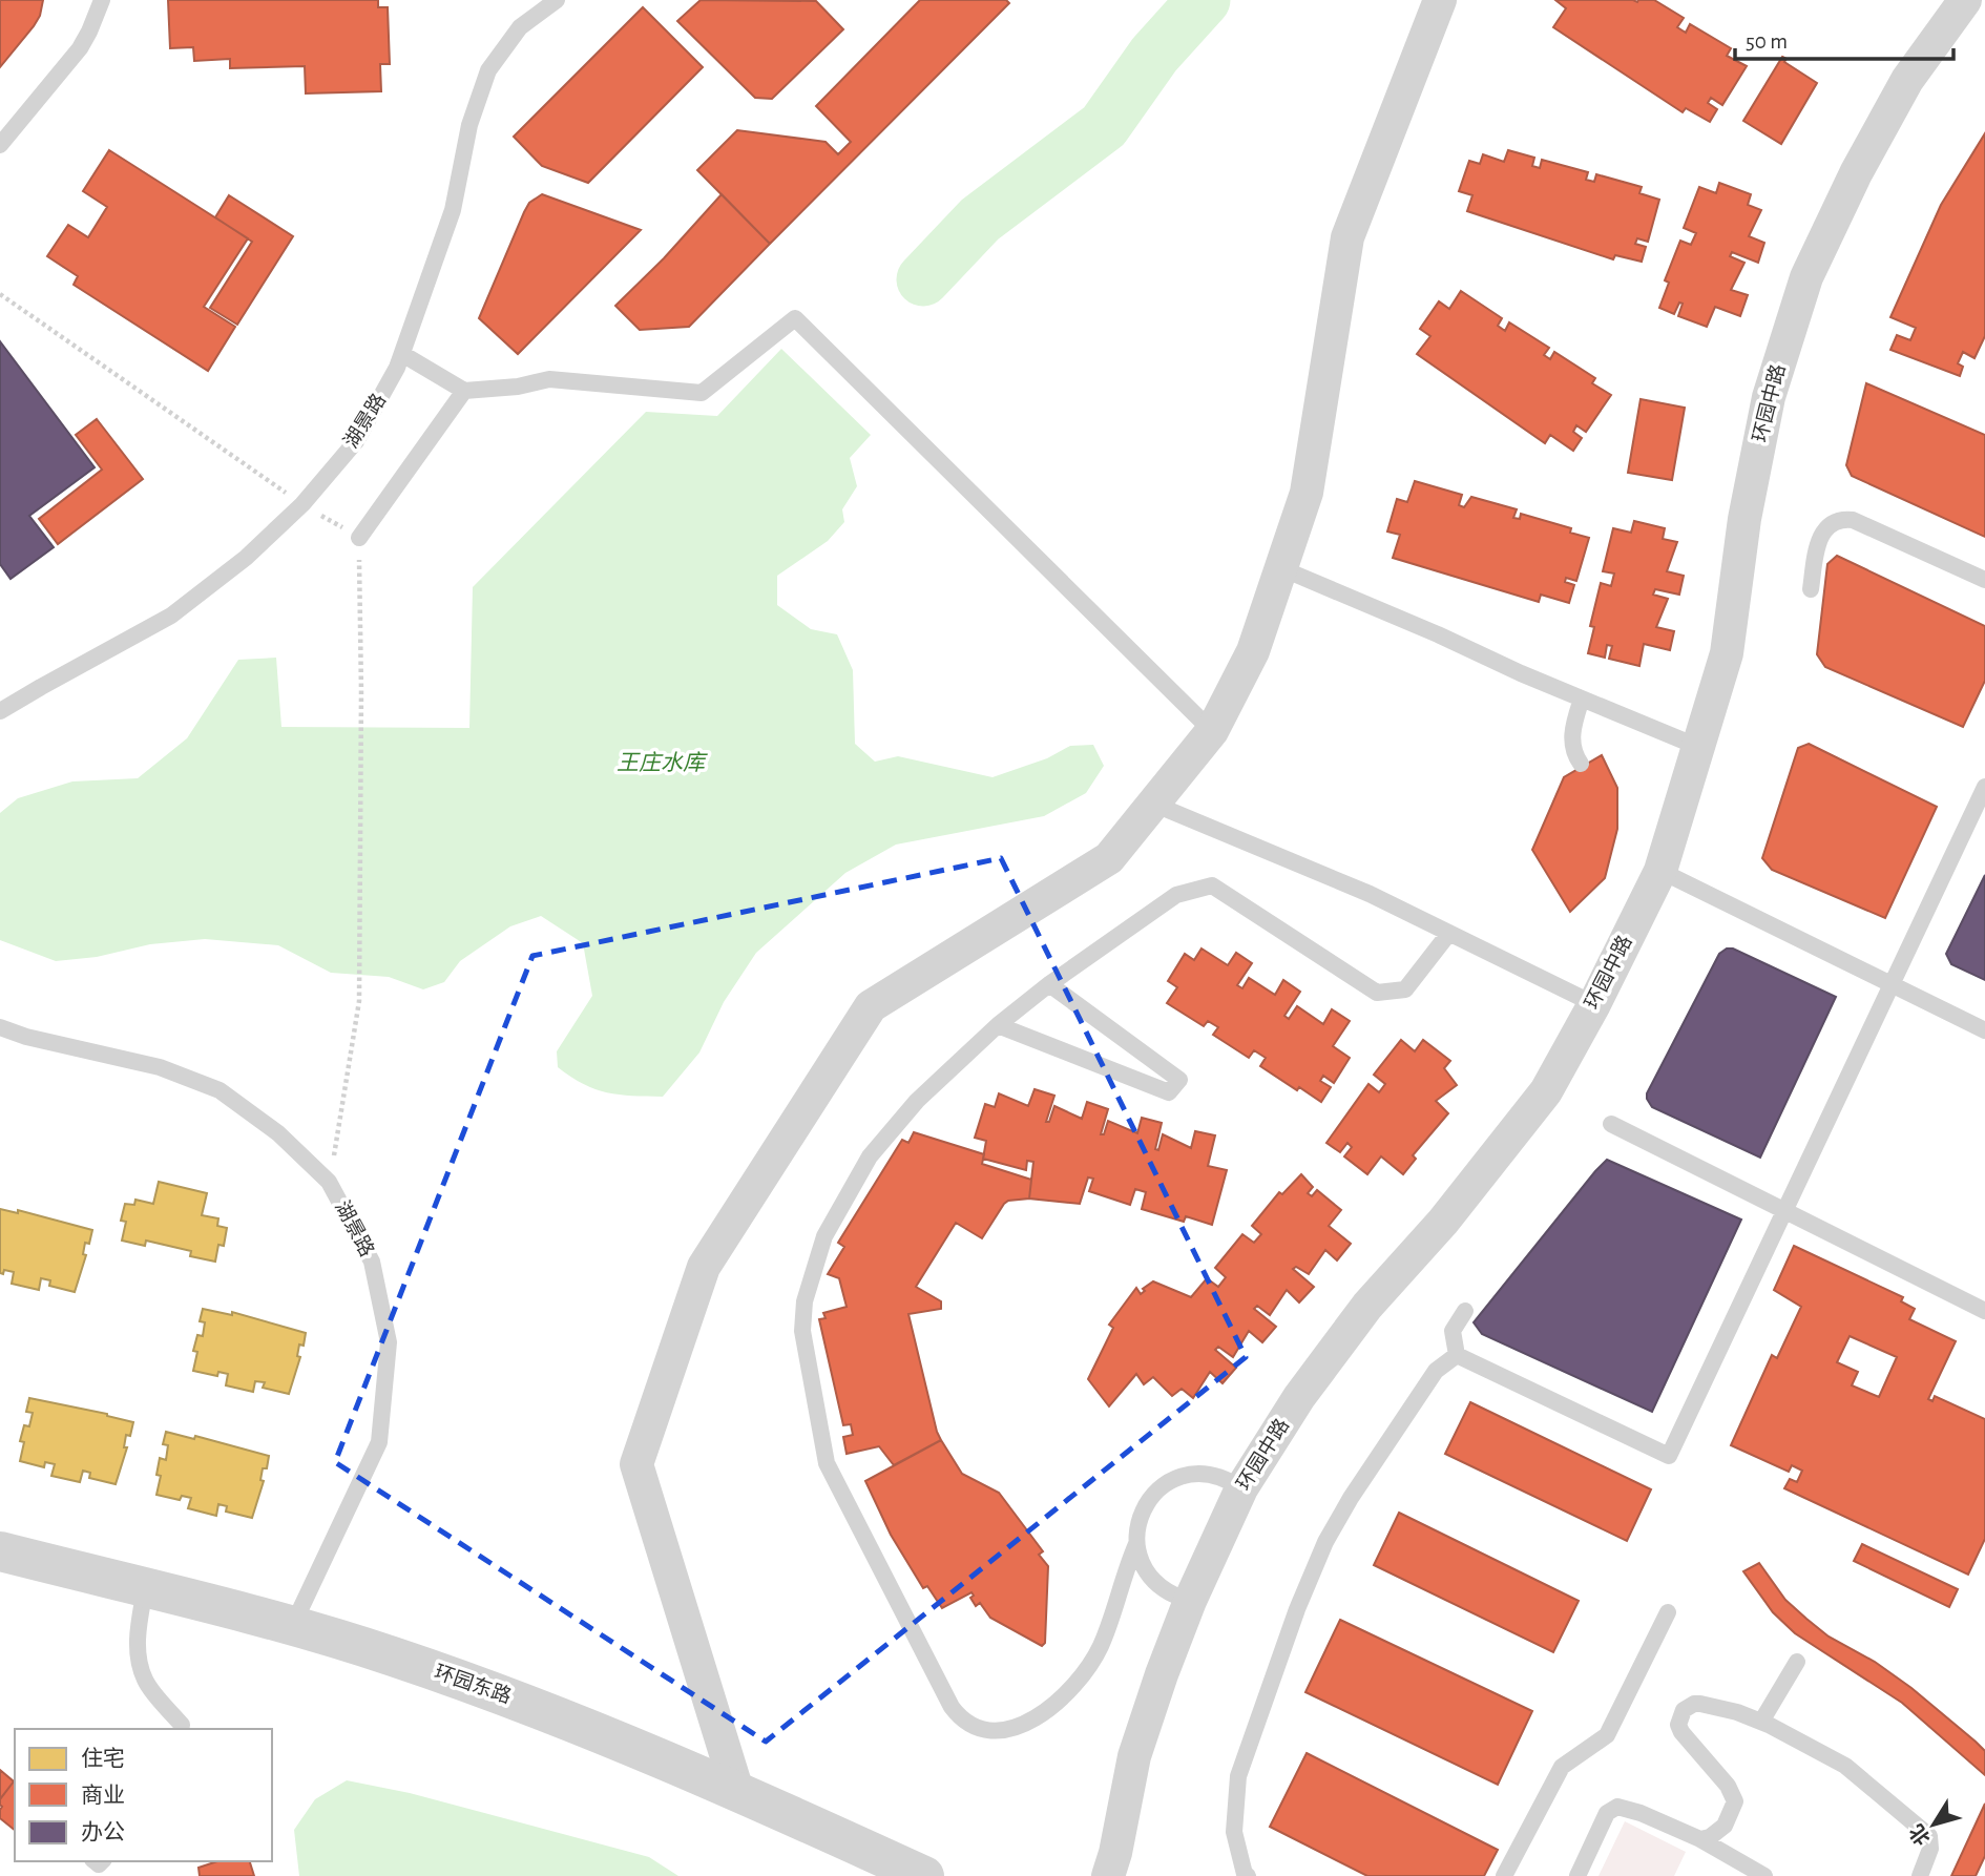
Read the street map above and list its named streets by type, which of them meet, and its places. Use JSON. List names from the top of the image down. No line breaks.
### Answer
{"streets":{"street":["环园中路","环园东路"],"lane":["湖景路"]},"crossings":[["湖景路","环园东路"]],"water":["王庄水库"],"legend":["住宅","商业","办公"],"scale_bar":"50 m","north":"bottom left"}
